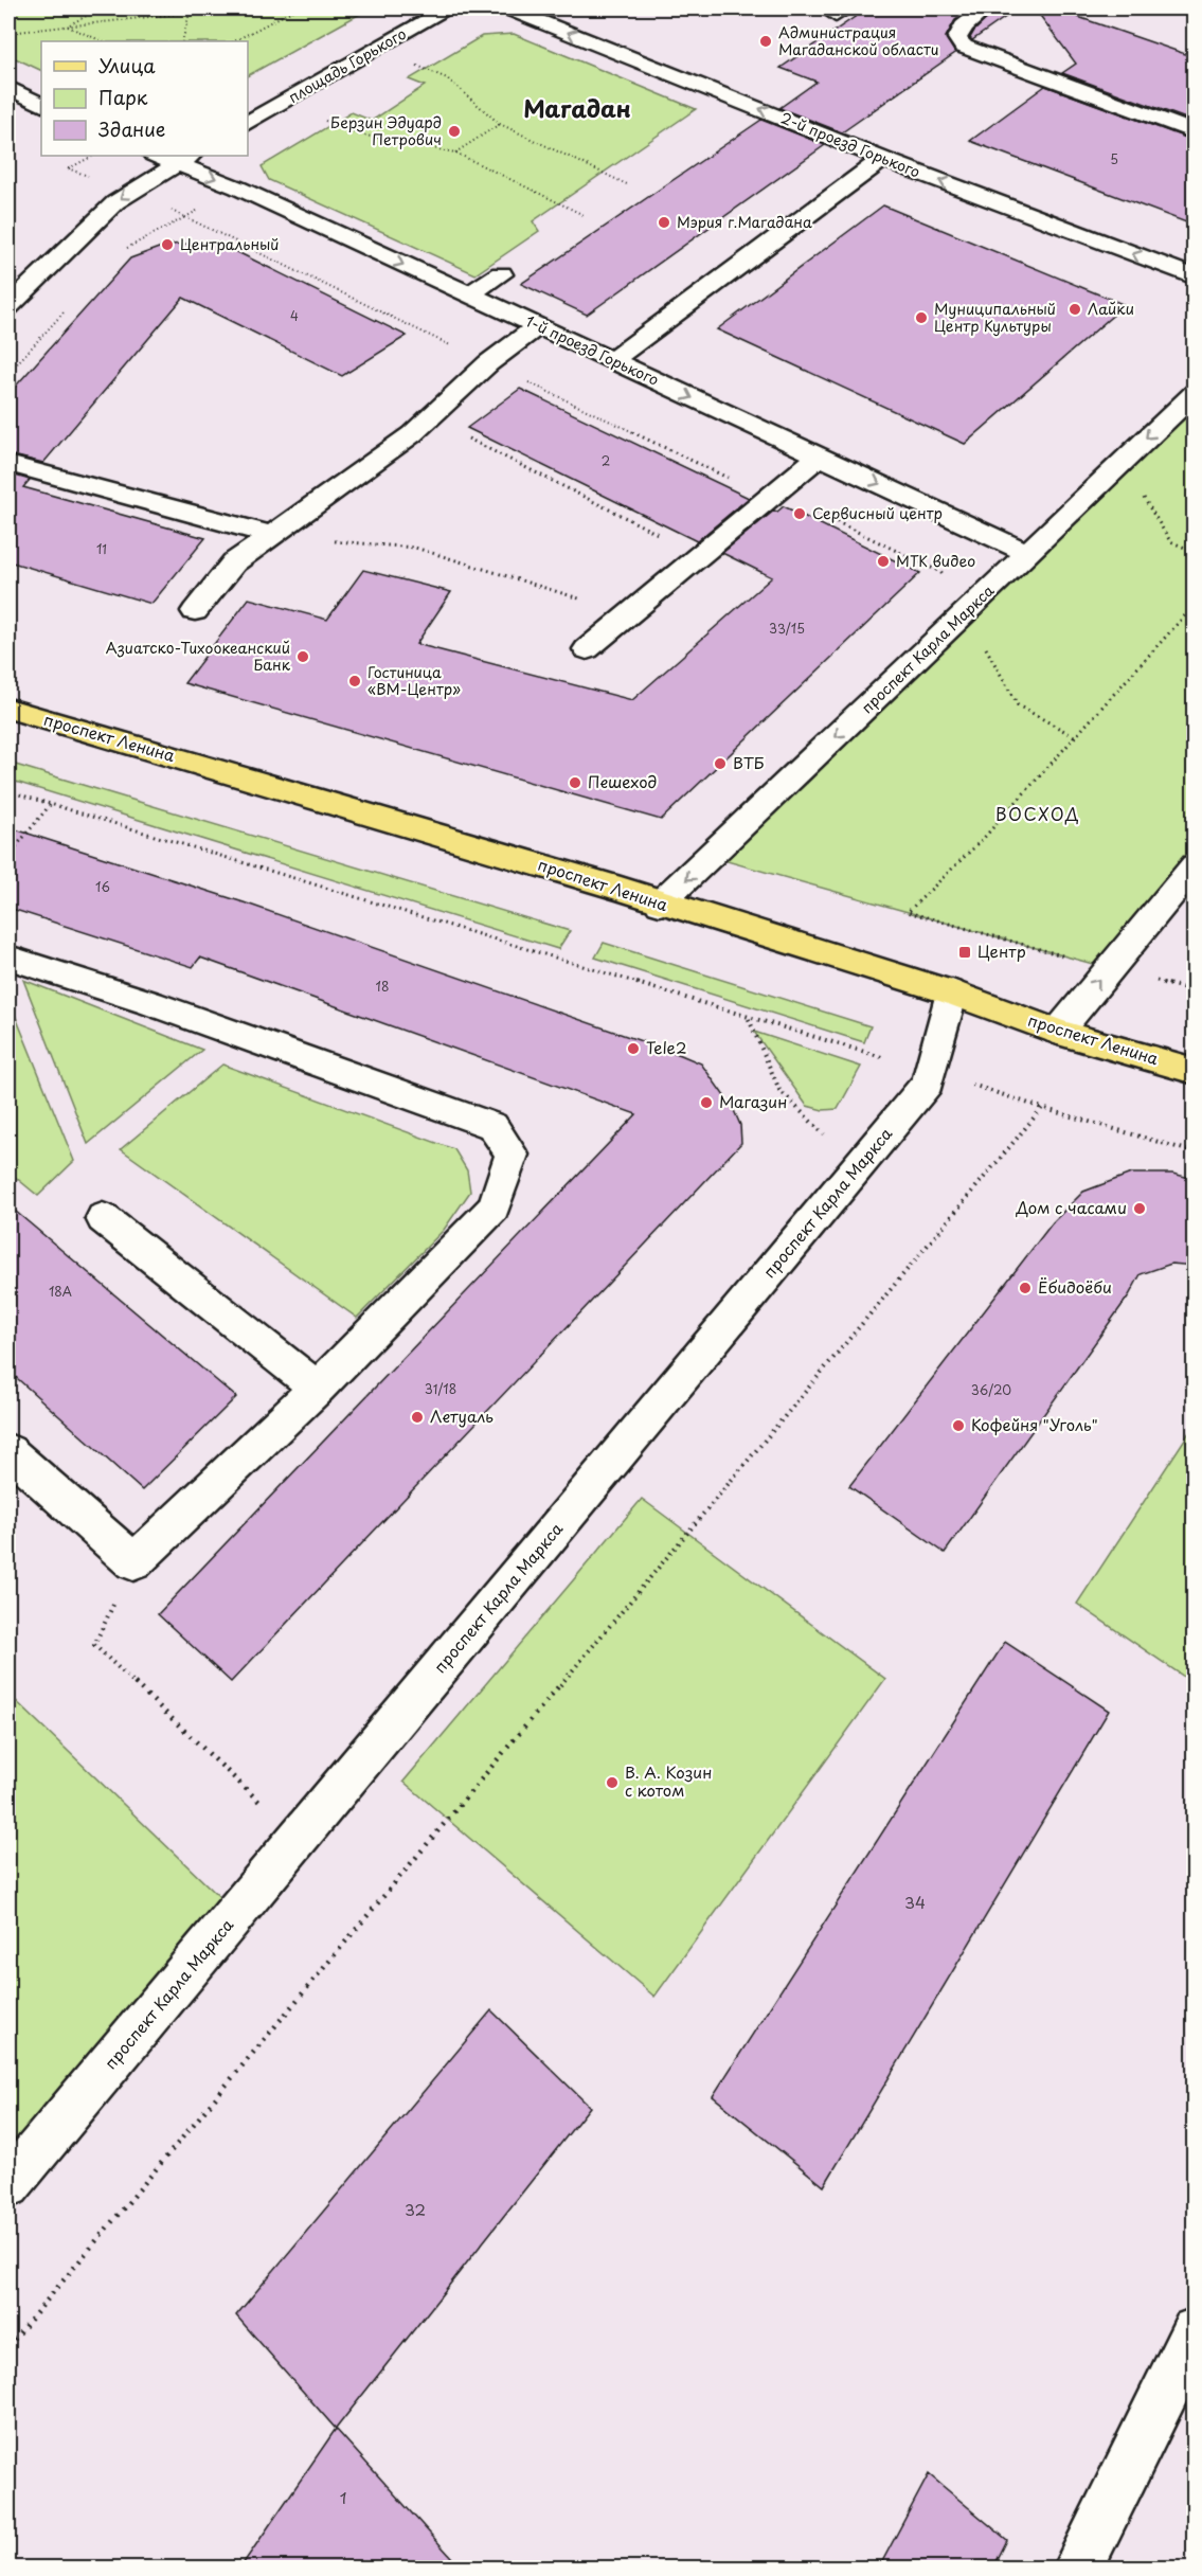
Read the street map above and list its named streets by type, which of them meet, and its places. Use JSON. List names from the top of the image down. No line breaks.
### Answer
{"streets":{"main road":["проспект Ленина"],"street":["площадь Горького","2-й проезд Горького","1-й проезд Горького","проспект Карла Маркса"]},"crossings":[["1-й проезд Горького","проспект Карла Маркса"],["проспект Карла Маркса","проспект Ленина"]],"one_way":["1-й проезд Горького"],"districts":["Магадан","ВОСХОД"],"places":{"other":["Администрация Магаданской области","Берзин Эдуард Петрович","Мэрия г.Магадана","Центральный","Лайки","Муниципальный Центр Культуры","Сервисный центр","МТК видео","Азиатско-Тихоокеанский Банк","Гостиница «ВМ-Центр»","ВТБ","Пешеход","Tele2","Магазин","Дом с часами","Ёбидоёби","Летуаль","Кофейня \"Уголь\"","В. А. Козин с котом"],"transit":["Центр"]},"house_numbers":["5","4","2","11","33/15","16","18","18А","31/18","36/20","34","32","1"],"legend":["Улица","Парк","Здание"]}
